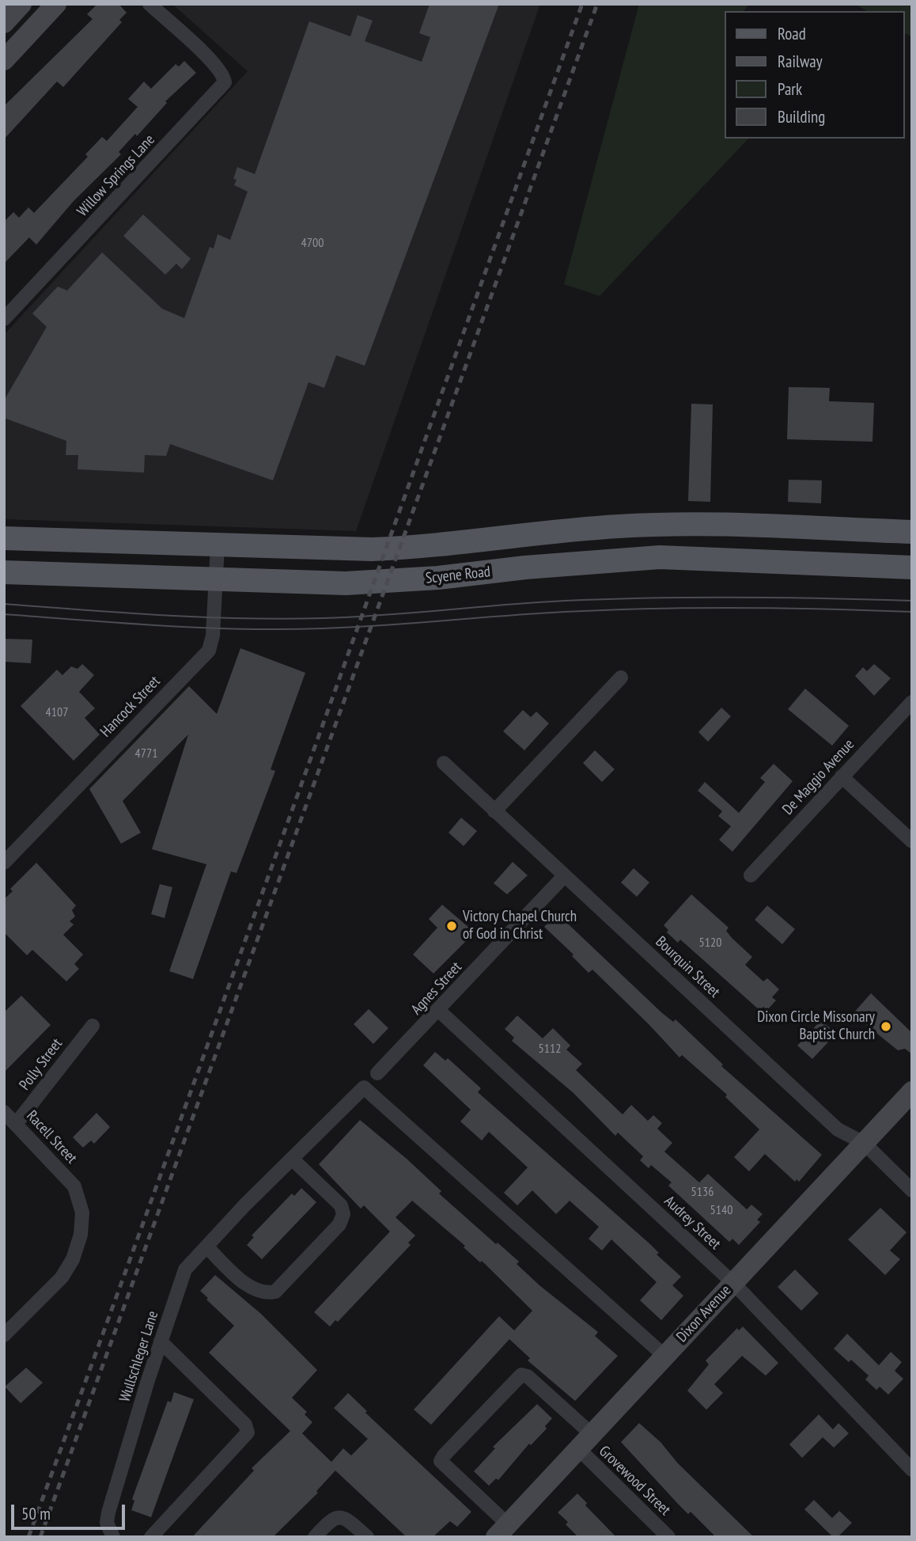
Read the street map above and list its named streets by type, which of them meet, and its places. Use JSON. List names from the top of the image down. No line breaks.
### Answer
{"streets":{"main road":["Scyene Road"],"street":["Willow Springs Lane","Hancock Street","De Maggio Avenue","Bourquin Street","Agnes Street","Polly Street","Racell Street","Audrey Street","Dixon Avenue","Wullschleger Lane","Grovewood Street"]},"crossings":[["Scyene Road","Hancock Street"],["Bourquin Street","Agnes Street"],["Bourquin Street","Dixon Avenue"],["Agnes Street","Audrey Street"],["Polly Street","Racell Street"],["Audrey Street","Dixon Avenue"],["Dixon Avenue","Grovewood Street"]],"places":["Victory Chapel Church of God in Christ","Dixon Circle Missonary Baptist Church"],"house_numbers":["4700","4107","4771","5120","5112","5136","5140"],"legend":["Road","Railway","Park","Building"],"scale_bar":"50 m"}
